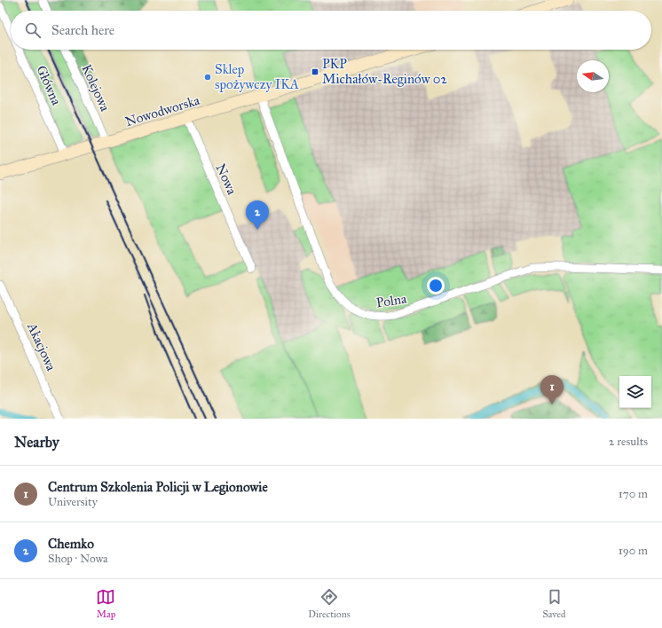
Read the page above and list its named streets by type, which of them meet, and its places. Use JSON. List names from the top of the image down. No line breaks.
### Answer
{"streets":{"main road":["Nowodworska"],"street":["Główna","Kolejowa","Nowa","Polna","Akacjowa"]},"crossings":[["Główna","Nowodworska"],["Kolejowa","Nowodworska"],["Nowodworska","Nowa"],["Nowodworska","Polna"]],"places":{"transit":["PKP Michałów-Reginów 02"],"other":["Sklep spożywczy IKA"]},"north":"left","page":{"search":"Search here","pins":["2","1"],"heading":["Nearby","2 results"],"list":[{"mark":"1","name":"Centrum Szkolenia Policji w Legionowie","note":"University","value":"170 m"},{"mark":"2","name":"Chemko","note":"Shop · Nowa","value":"190 m"}],"nav":["Map","Directions","Saved"]}}
